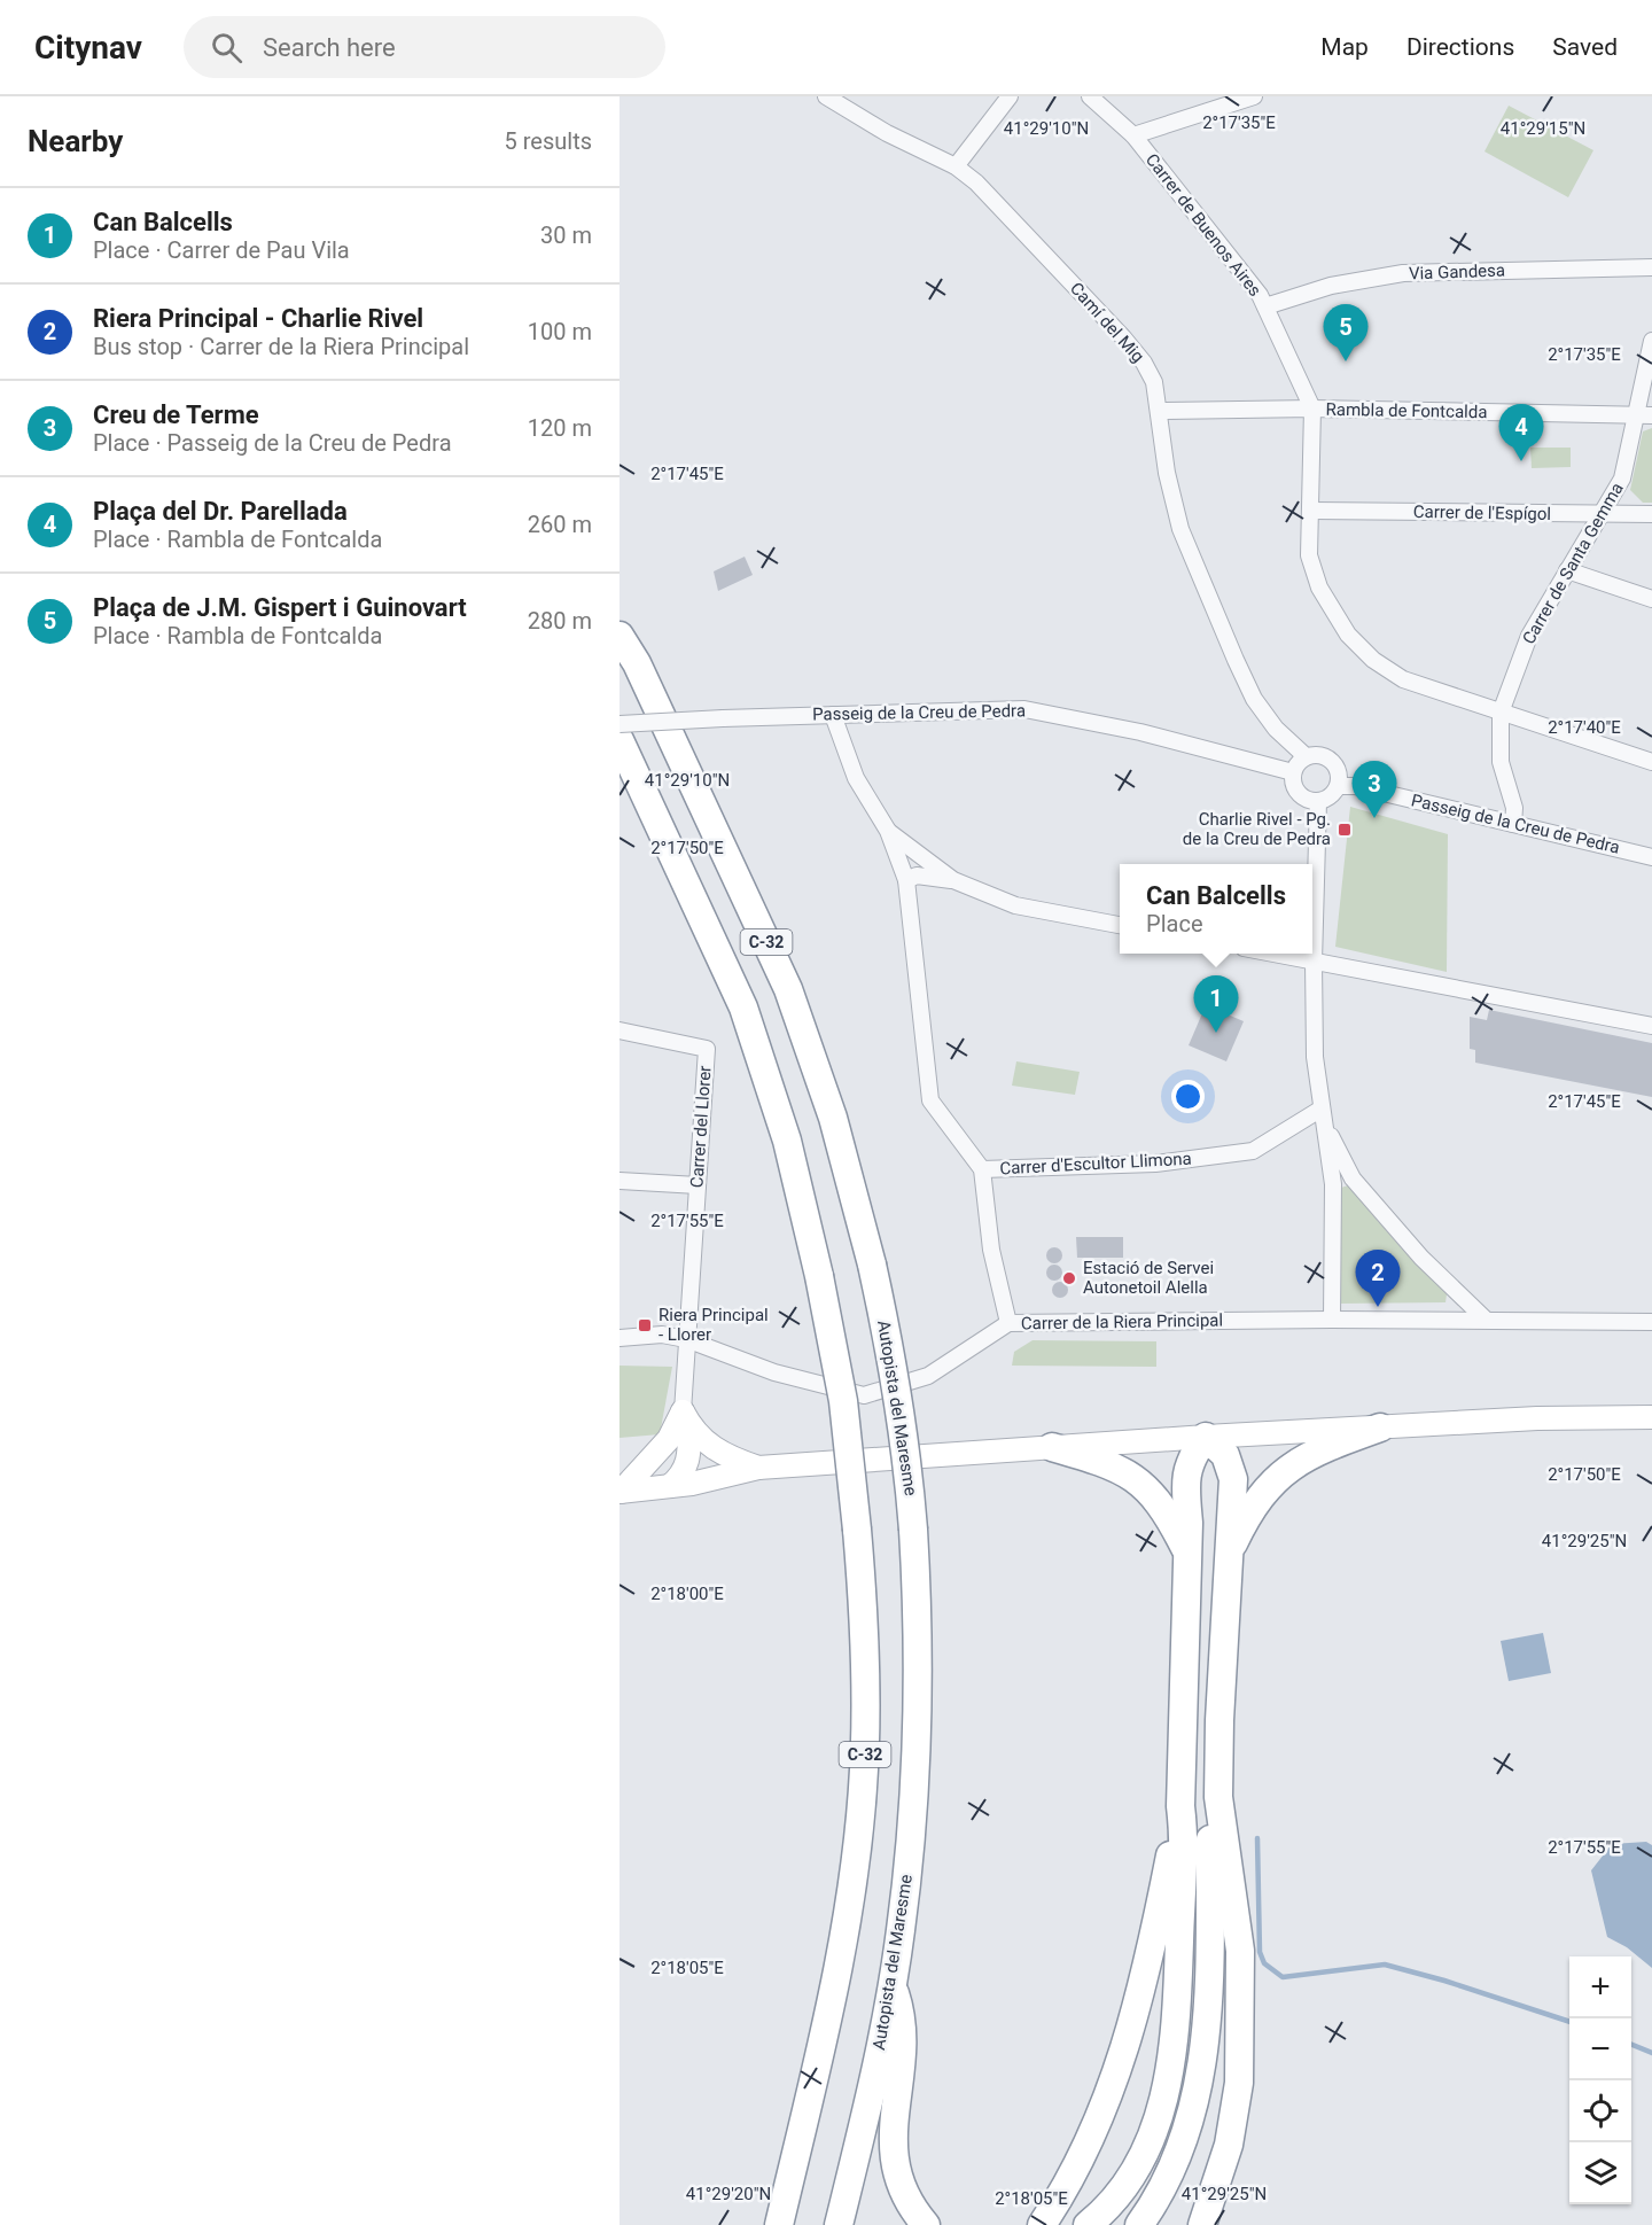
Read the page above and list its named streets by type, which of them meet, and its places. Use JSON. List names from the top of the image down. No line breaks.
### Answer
{"streets":{"highway":["C-32","Autopista del Maresme"],"street":["Carrer de Buenos Aires","Via Gandesa","Camí del Mig","Rambla de Fontcalda","Carrer de l'Espígol","Carrer de Santa Gemma","Passeig de la Creu de Pedra","Carrer del Llorer","Carrer d'Escultor Llimona","Carrer de la Riera Principal"]},"crossings":[["Carrer de Buenos Aires","Via Gandesa"],["Carrer de Buenos Aires","Rambla de Fontcalda"],["Camí del Mig","Rambla de Fontcalda"],["Camí del Mig","Passeig de la Creu de Pedra"],["Rambla de Fontcalda","Carrer de Santa Gemma"],["Carrer de l'Espígol","Carrer de Santa Gemma"],["Carrer de Santa Gemma","Passeig de la Creu de Pedra"],["Carrer del Llorer","Carrer de la Riera Principal"]],"places":{"transit":["Charlie Rivel - Pg. de la Creu de Pedra","Riera Principal - Llorer"],"other":["Estació de Servei Autonetoil Alella"]},"page":{"header":"Citynav","search":"Search here","nav":["Map","Directions","Saved"],"heading":["Nearby","5 results"],"list":[{"mark":"1","name":"Can Balcells","note":"Place · Carrer de Pau Vila","value":"30 m"},{"mark":"2","name":"Riera Principal - Charlie Rivel","note":"Bus stop · Carrer de la Riera Principal","value":"100 m"},{"mark":"3","name":"Creu de Terme","note":"Place · Passeig de la Creu de Pedra","value":"120 m"},{"mark":"4","name":"Plaça del Dr. Parellada","note":"Place · Rambla de Fontcalda","value":"260 m"},{"mark":"5","name":"Plaça de J.M. Gispert i Guinovart","note":"Place · Rambla de Fontcalda","value":"280 m"}],"pins":["5","4","3","1","2"],"popup":["Can Balcells","Place"],"map_buttons":["+","−"]},"coordinates":["2°17'35\"E","41°29'10\"N","41°29'15\"N","2°17'45\"E","2°17'40\"E","2°17'50\"E","2°17'55\"E","41°29'25\"N","2°18'00\"E","2°18'05\"E","41°29'20\"N"]}
